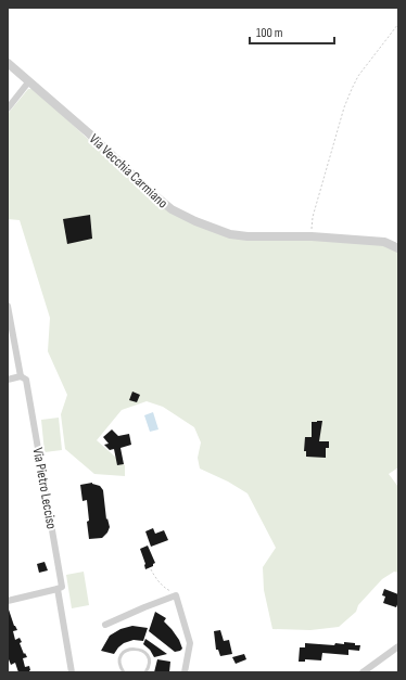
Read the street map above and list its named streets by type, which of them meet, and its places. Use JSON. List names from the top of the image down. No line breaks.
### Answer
{"streets":{"street":["Via Vecchia Carmiano","Via Pietro Lecciso"]},"scale_bar":"100 m"}
